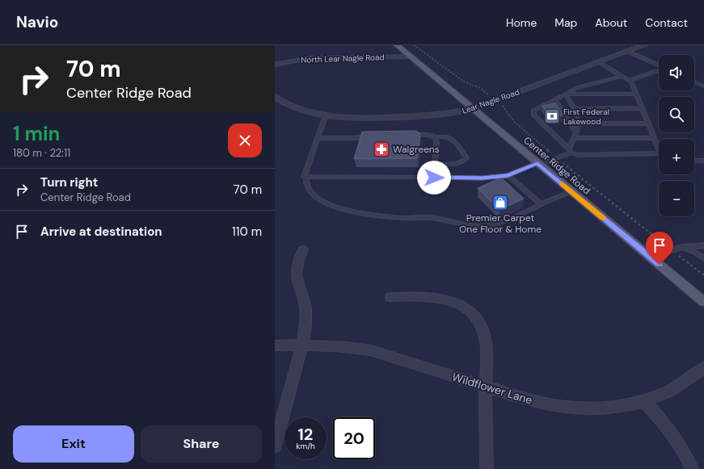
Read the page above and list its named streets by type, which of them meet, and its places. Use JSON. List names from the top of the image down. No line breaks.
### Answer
{"streets":{"main road":["Center Ridge Road"],"street":["North Lear Nagle Road","Lear Nagle Road","Wildflower Lane"]},"crossings":[["North Lear Nagle Road","Center Ridge Road"],["Lear Nagle Road","Center Ridge Road"]],"places":{"bank":["First Federal Lakewood"],"pharmacy":["Walgreens"],"shop":["Premier Carpet One Floor & Home"]},"page":{"header":"Navio","nav":["Home","Map","About","Contact"],"turn":["70 m","Center Ridge Road"],"map_buttons":["+","−"],"heading":["1 min","180 m · 22:11"],"list":[{"name":"Turn right","note":"Center Ridge Road","value":"70 m"},{"name":"Arrive at destination","value":"110 m"}],"speed":"12 km/h","limit":"20","buttons":["Exit","Share"]}}
